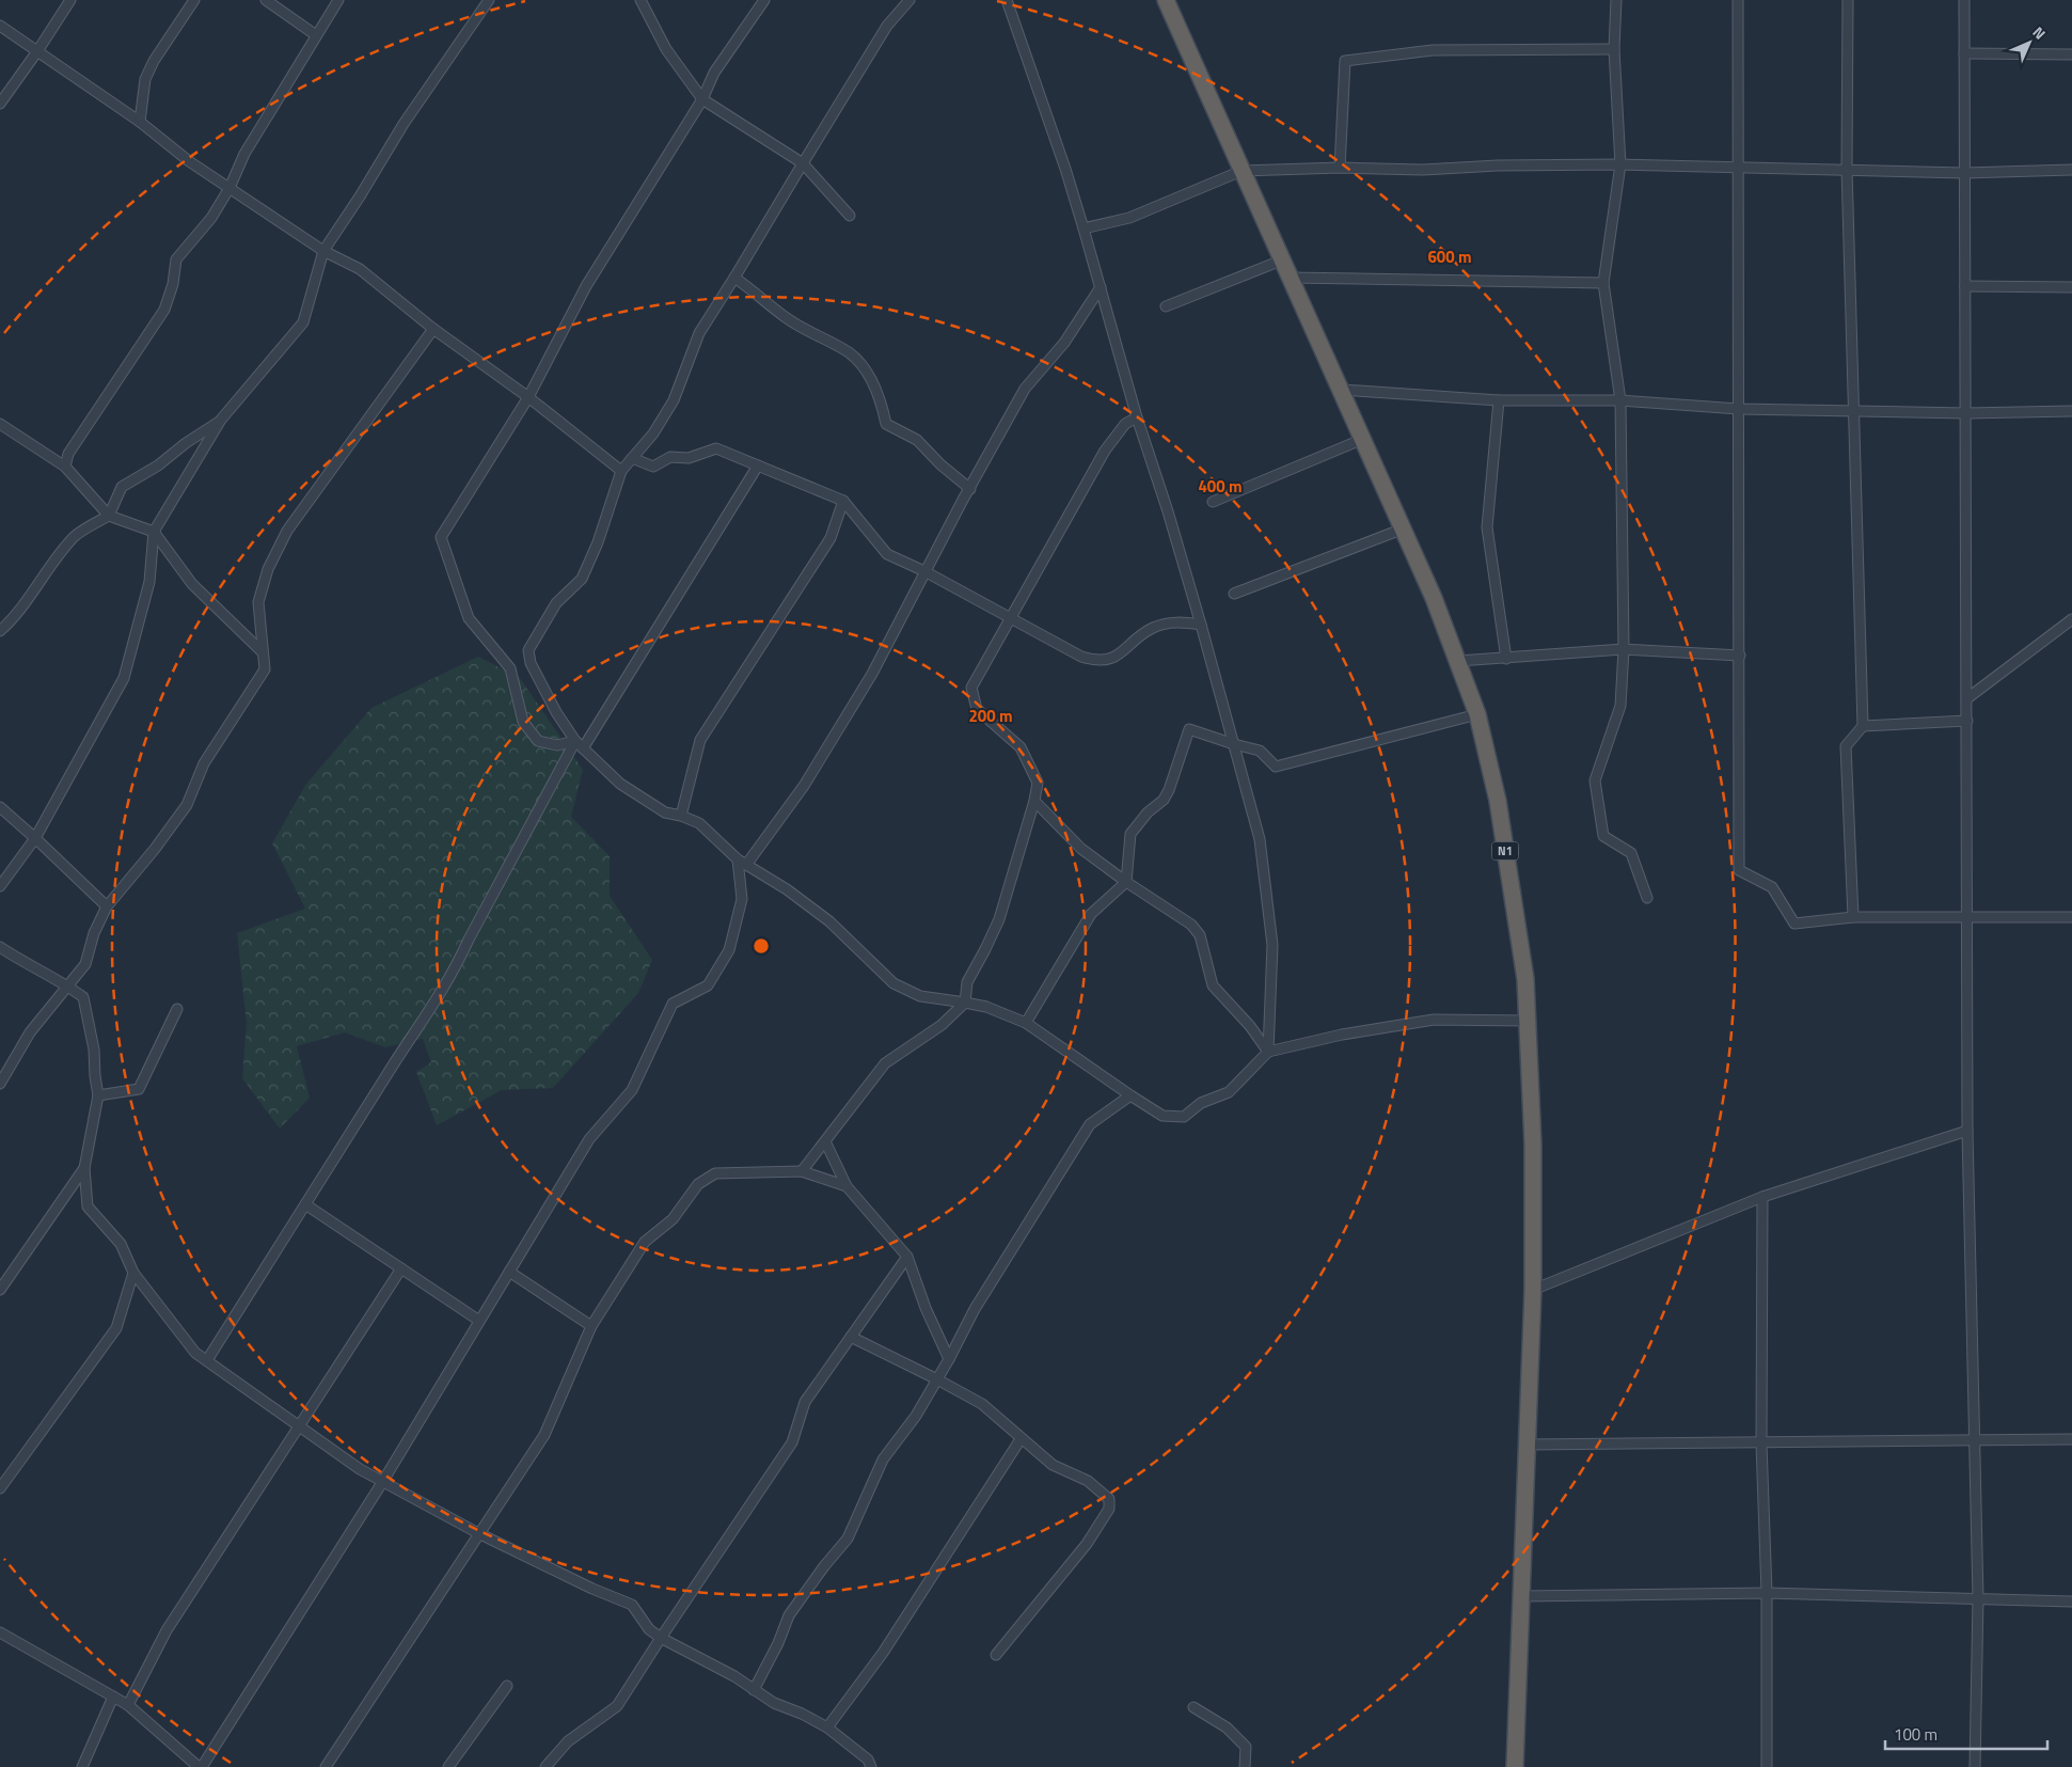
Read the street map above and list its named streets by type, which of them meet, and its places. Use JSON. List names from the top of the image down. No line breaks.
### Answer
{"streets":{"highway":["N1"]},"scale_bar":"100 m","north":"top right","rings":["600 m","400 m","200 m"]}
